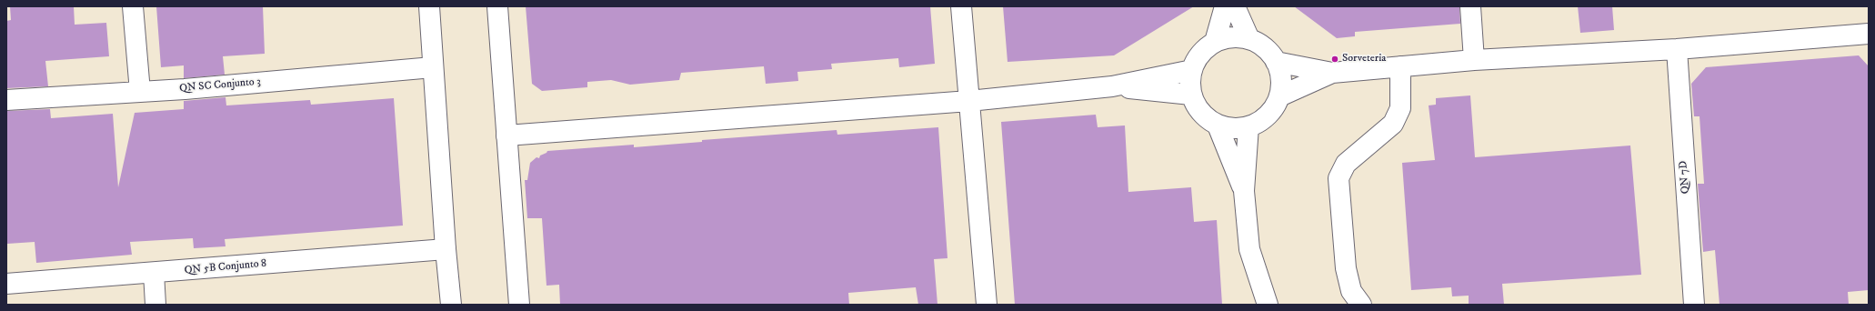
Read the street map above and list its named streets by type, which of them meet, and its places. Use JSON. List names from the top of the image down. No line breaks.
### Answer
{"streets":{"street":["QN SC Conjunto 3","QN 7D","QN 5B Conjunto 8"]},"places":["Sorveteria"]}
